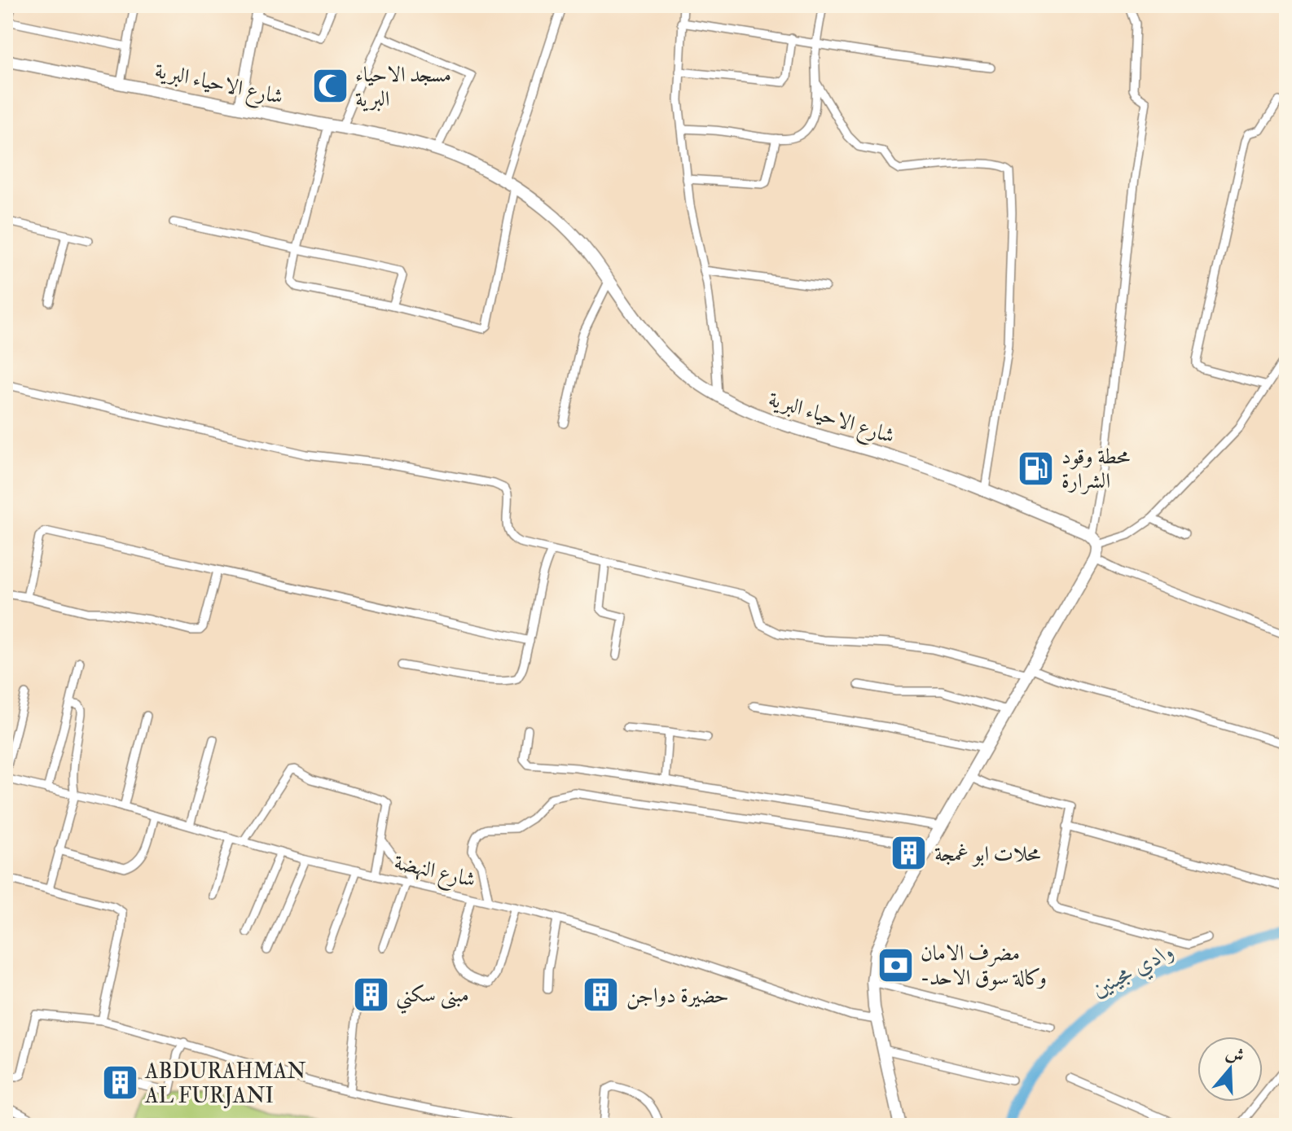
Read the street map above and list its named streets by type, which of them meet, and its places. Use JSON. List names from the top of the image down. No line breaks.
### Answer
{"streets":{"main road":["شارع الاحياء البرية"],"street":["شارع النهضة"]},"water":["وادي مجينين"],"places":{"mosque":["مسجد الاحياء البرية"],"fuel station":["محطة وقود الشرارة"],"building":["محلات ابو غمجة","مبنى سكني","حضيرة دواجن","ABDURAHMAN AL FURJANI"],"bank":["مضرف الامان -وكالة سوق الاحد"]},"north":"top"}
